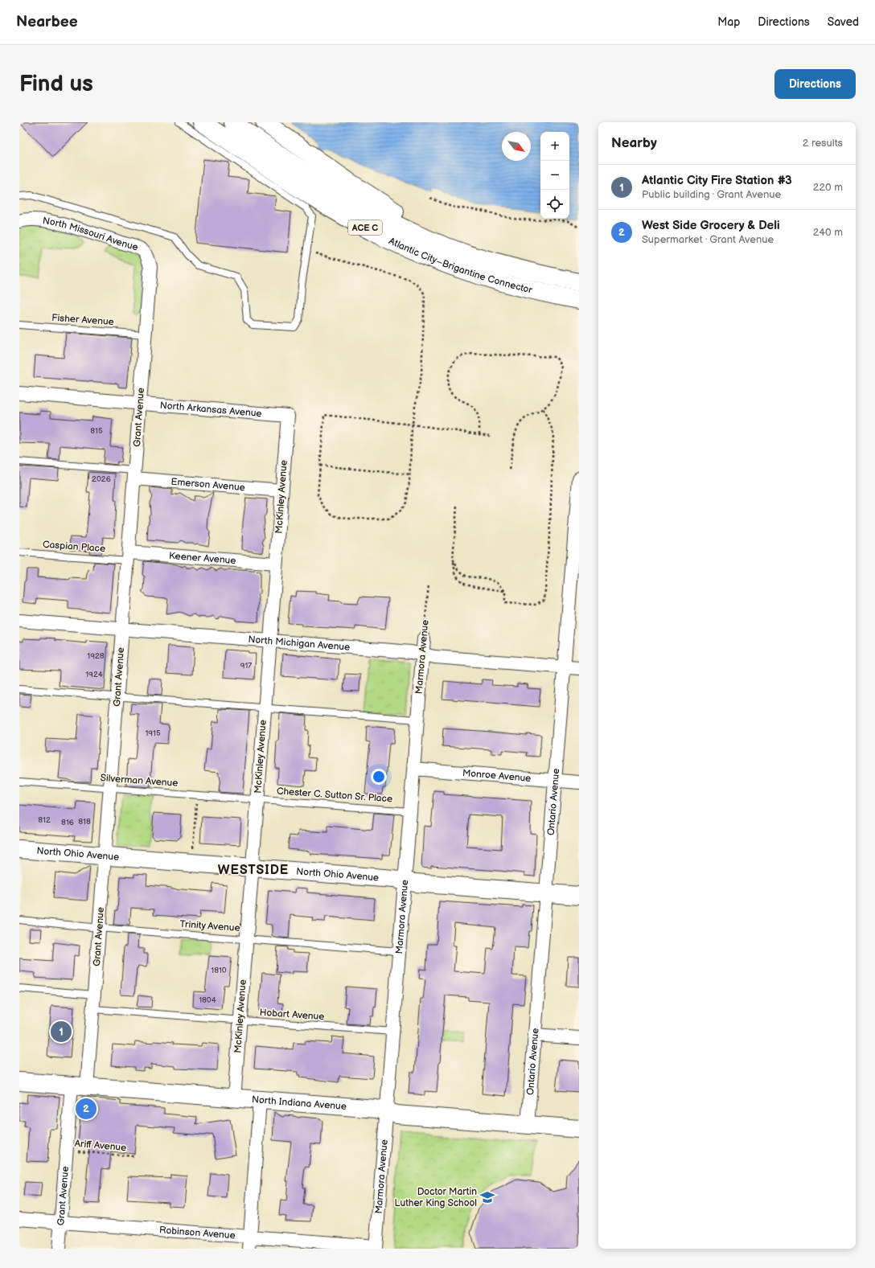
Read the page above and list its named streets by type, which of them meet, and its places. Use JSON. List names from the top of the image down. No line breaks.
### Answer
{"streets":{"main road":["ACE C","Atlantic City–Brigantine Connector","North Ohio Avenue","North Indiana Avenue"],"street":["North Missouri Avenue","North Arkansas Avenue","Grant Avenue","Emerson Avenue","McKinley Avenue","Keener Avenue","North Michigan Avenue","Marmora Avenue","Monroe Avenue","Ontario Avenue","Robinson Avenue"],"lane":["Fisher Avenue","Caspian Place","Silverman Avenue","Chester C. Sutton Sr. Place","Trinity Avenue","Hobart Avenue"],"path":["Ariff Avenue"]},"crossings":[["North Missouri Avenue","Grant Avenue"],["Fisher Avenue","Grant Avenue"],["North Arkansas Avenue","Grant Avenue"],["North Arkansas Avenue","McKinley Avenue"],["Grant Avenue","Emerson Avenue"],["Grant Avenue","Caspian Place"],["Grant Avenue","Keener Avenue"],["Grant Avenue","North Michigan Avenue"],["Grant Avenue","Silverman Avenue"],["Grant Avenue","North Ohio Avenue"],["Grant Avenue","Trinity Avenue"],["Grant Avenue","Hobart Avenue"],["Grant Avenue","North Indiana Avenue"],["Grant Avenue","Ariff Avenue"],["Grant Avenue","Robinson Avenue"],["Emerson Avenue","McKinley Avenue"],["McKinley Avenue","Keener Avenue"],["McKinley Avenue","North Michigan Avenue"],["McKinley Avenue","Silverman Avenue"],["McKinley Avenue","Chester C. Sutton Sr. Place"],["McKinley Avenue","North Ohio Avenue"],["McKinley Avenue","Trinity Avenue"],["McKinley Avenue","Hobart Avenue"],["McKinley Avenue","North Indiana Avenue"],["Caspian Place","Keener Avenue"],["North Michigan Avenue","Marmora Avenue"],["North Michigan Avenue","Ontario Avenue"],["Marmora Avenue","Monroe Avenue"],["Marmora Avenue","Chester C. Sutton Sr. Place"],["Marmora Avenue","North Ohio Avenue"],["Marmora Avenue","Trinity Avenue"],["Marmora Avenue","Hobart Avenue"],["Marmora Avenue","North Indiana Avenue"],["Marmora Avenue","Robinson Avenue"],["Monroe Avenue","Ontario Avenue"],["Silverman Avenue","Chester C. Sutton Sr. Place"],["Ontario Avenue","North Ohio Avenue"],["Ontario Avenue","North Indiana Avenue"]],"districts":["WESTSIDE"],"places":{"school or university":["Doctor Martin Luther King School"]},"house_numbers":["815","2026","1928","917","1924","1915","812","818","816","1810","1804"],"north":"bottom right","page":{"header":"Nearbee","nav":["Map","Directions","Saved"],"buttons":"Directions","title":"Find us","heading":["Nearby","2 results"],"map_buttons":["+","−"],"list":[{"mark":"1","name":"Atlantic City Fire Station #3","note":"Public building · Grant Avenue","value":"220 m"},{"mark":"2","name":"West Side Grocery & Deli","note":"Supermarket · Grant Avenue","value":"240 m"}],"pins":["1","2"]}}
